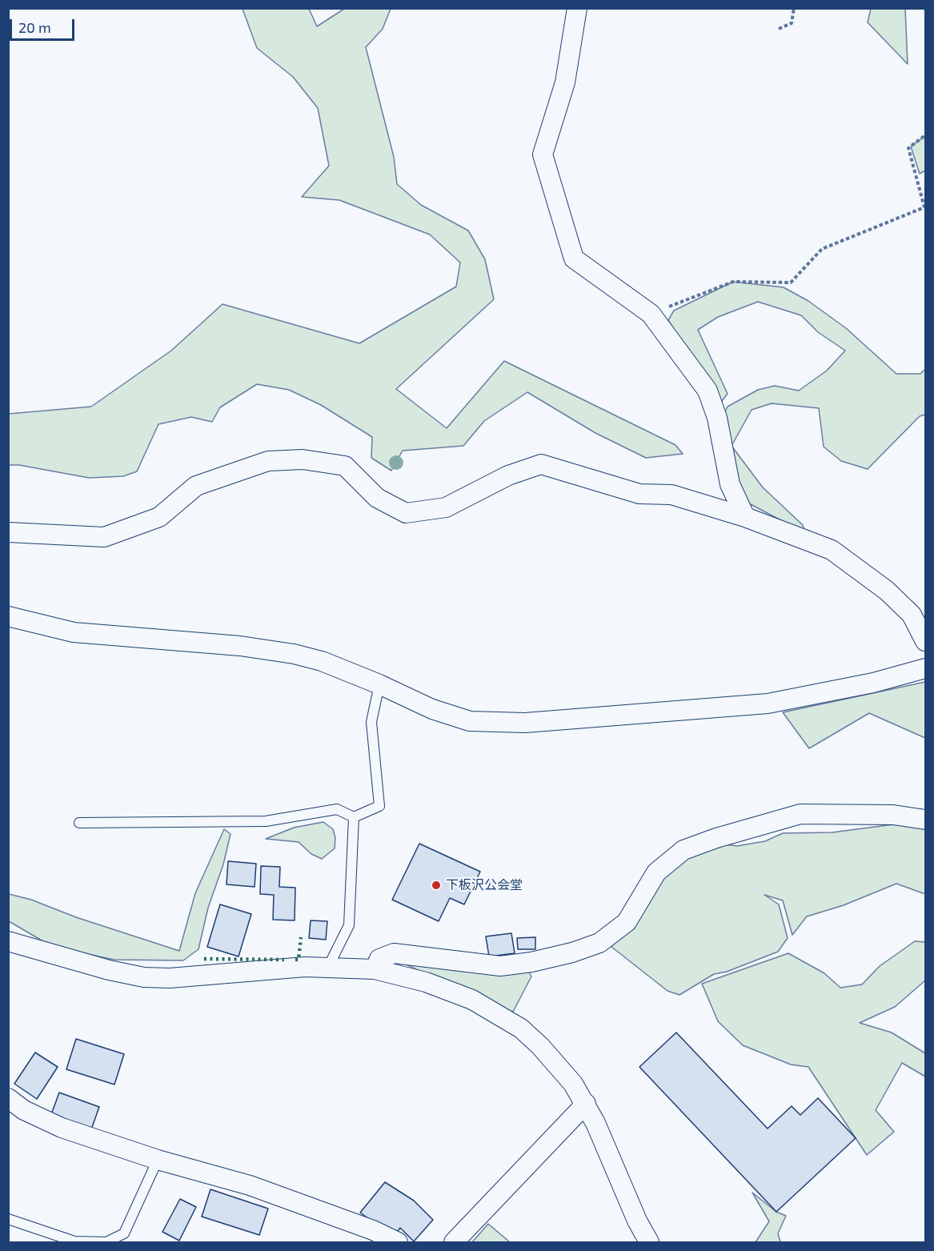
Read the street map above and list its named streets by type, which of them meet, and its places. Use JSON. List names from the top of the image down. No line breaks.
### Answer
{"places":["下板沢公会堂"],"scale_bar":"20 m"}
